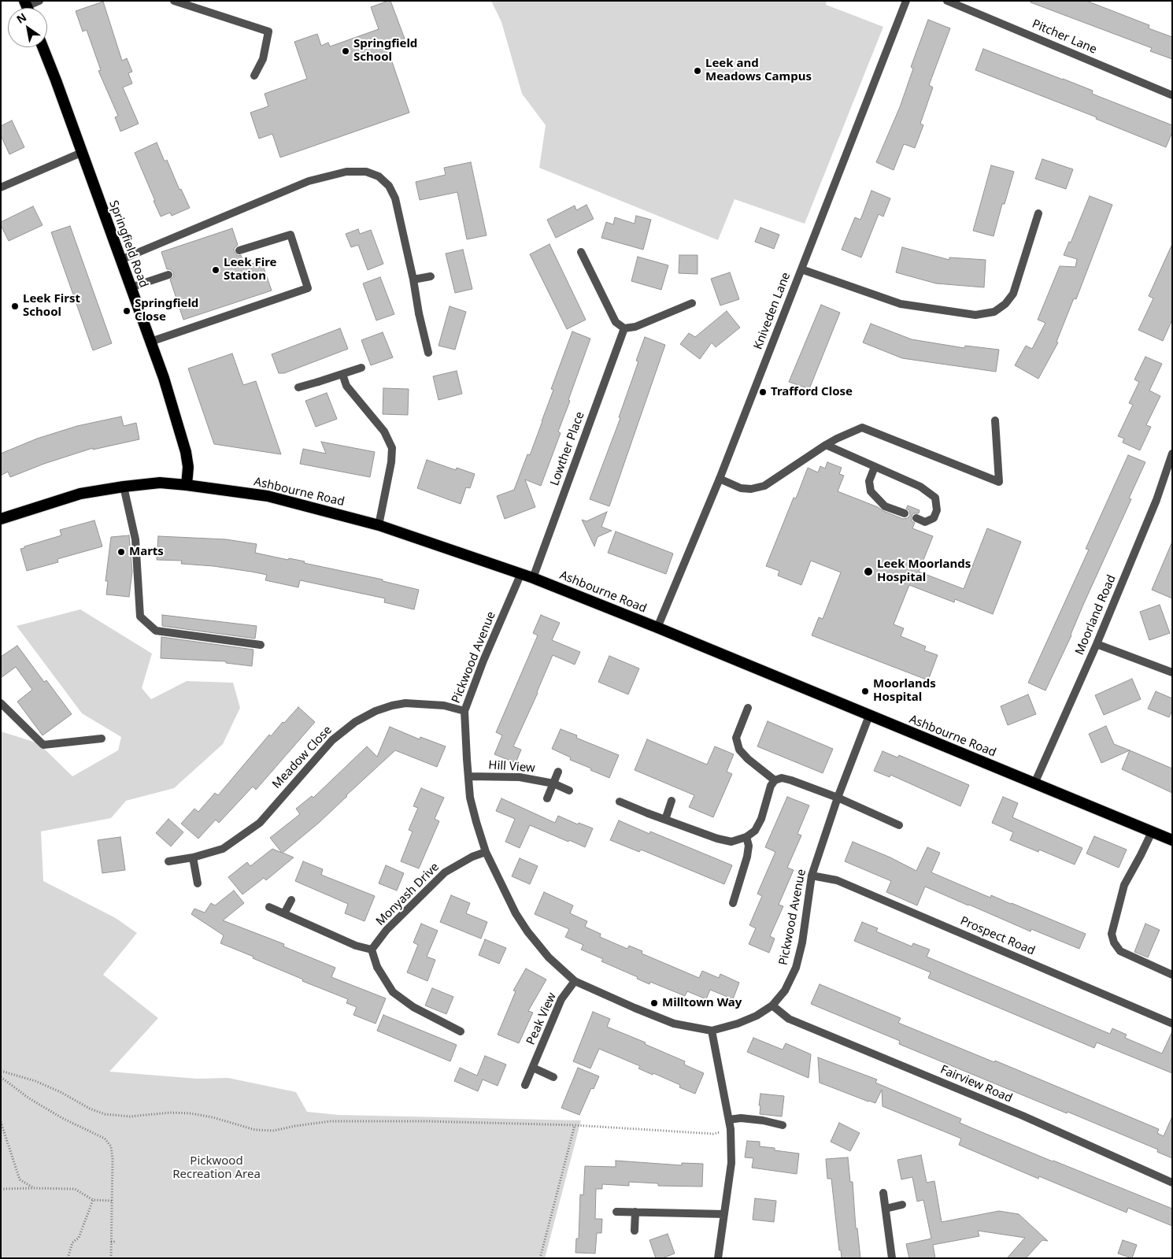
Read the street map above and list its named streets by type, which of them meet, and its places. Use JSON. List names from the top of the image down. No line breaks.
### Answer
{"streets":{"highway":["Springfield Road","Ashbourne Road"],"street":["Pitcher Lane","Kniveden Lane","Lowther Place","Moorland Road","Pickwood Avenue","Meadow Close","Hill View","Monyash Drive","Prospect Road","Peak View","Fairview Road"]},"crossings":[["Springfield Road","Ashbourne Road"],["Kniveden Lane","Ashbourne Road"],["Lowther Place","Ashbourne Road"],["Ashbourne Road","Moorland Road"],["Ashbourne Road","Pickwood Avenue"],["Pickwood Avenue","Meadow Close"],["Pickwood Avenue","Hill View"],["Pickwood Avenue","Monyash Drive"],["Pickwood Avenue","Prospect Road"],["Pickwood Avenue","Peak View"],["Pickwood Avenue","Fairview Road"]],"parks":["Pickwood Recreation Area"],"places":["Springfield School","Leek and Meadows Campus","Leek Fire Station","Leek First School","Springfield Close","Trafford Close","Marts","Leek Moorlands Hospital","Moorlands Hospital","Milltown Way"],"north":"top left"}
